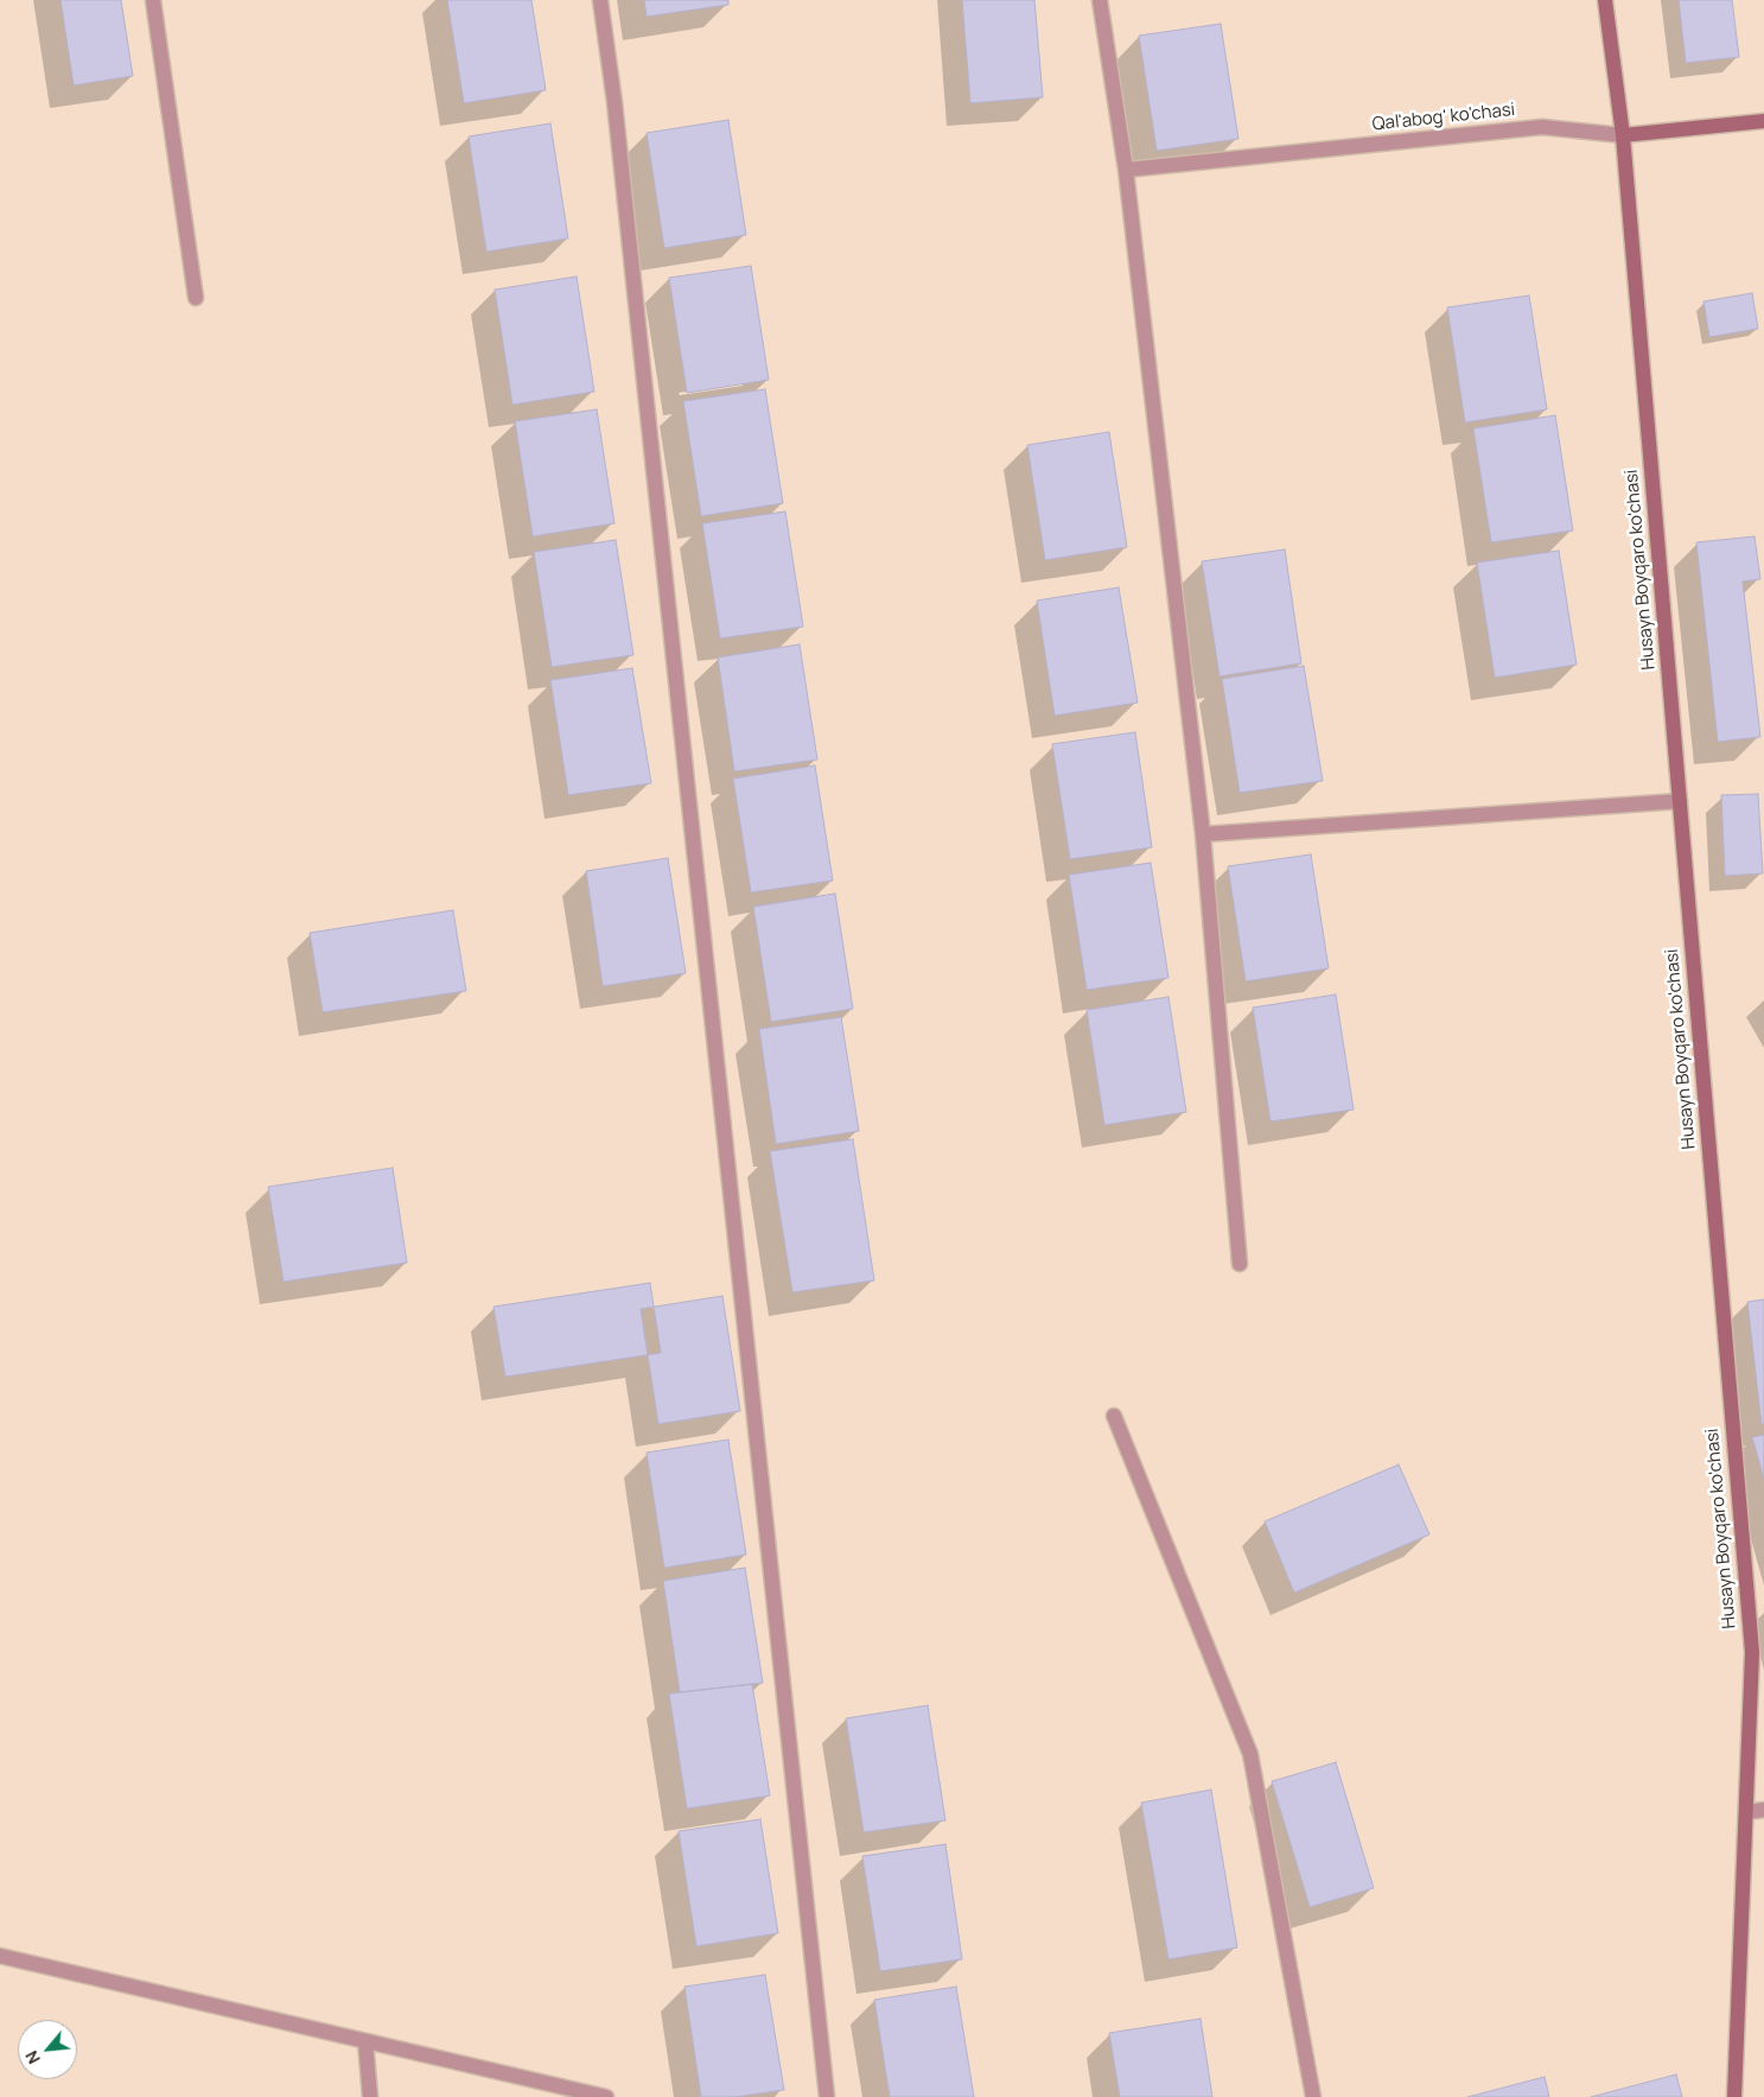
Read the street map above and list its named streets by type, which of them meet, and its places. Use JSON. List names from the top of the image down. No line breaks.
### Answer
{"streets":{"main road":["Qal'abog' ko'chasi","Husayn Boyqaro ko'chasi"]},"crossings":[["Qal'abog' ko'chasi","Husayn Boyqaro ko'chasi"]],"north":"bottom left"}
